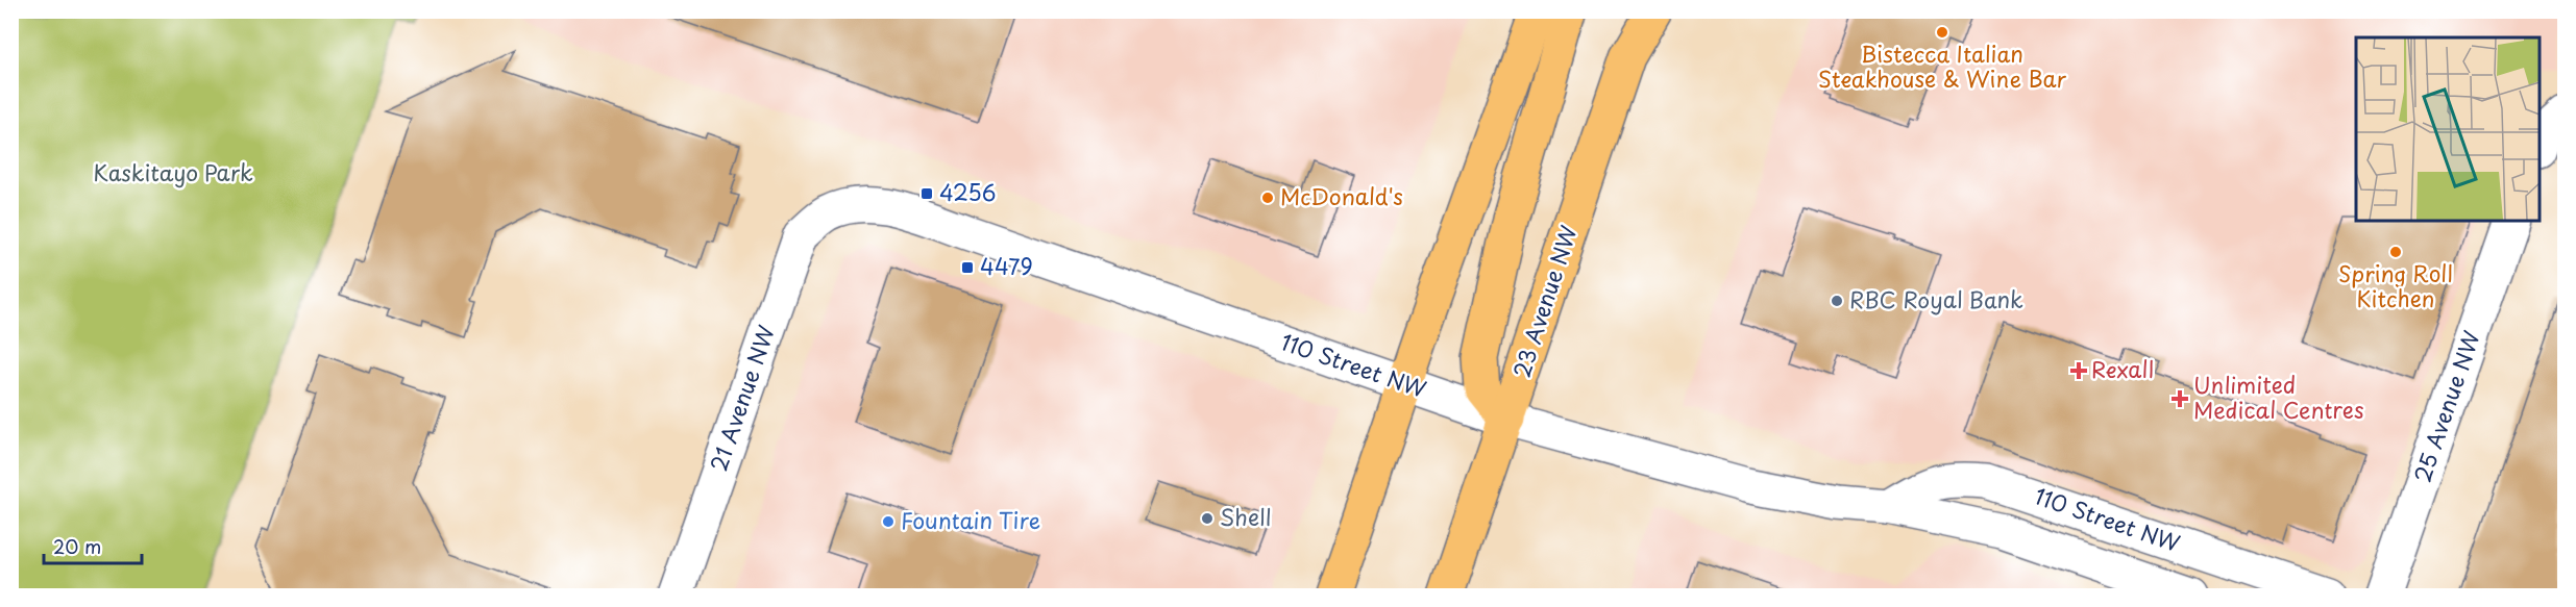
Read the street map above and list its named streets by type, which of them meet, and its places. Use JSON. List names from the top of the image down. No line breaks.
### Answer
{"streets":{"main road":["23 Avenue NW"],"street":["110 Street NW","21 Avenue NW","25 Avenue NW"]},"crossings":[["23 Avenue NW","110 Street NW"],["110 Street NW","21 Avenue NW"]],"parks":["Kaskitayo Park"],"places":{"other":["Bistecca Italian Steakhouse & Wine Bar","McDonald's","Spring Roll Kitchen","RBC Royal Bank","Shell","Fountain Tire"],"transit":["4256","4479"],"health":["Rexall","Unlimited Medical Centres"]},"scale_bar":"20 m"}
